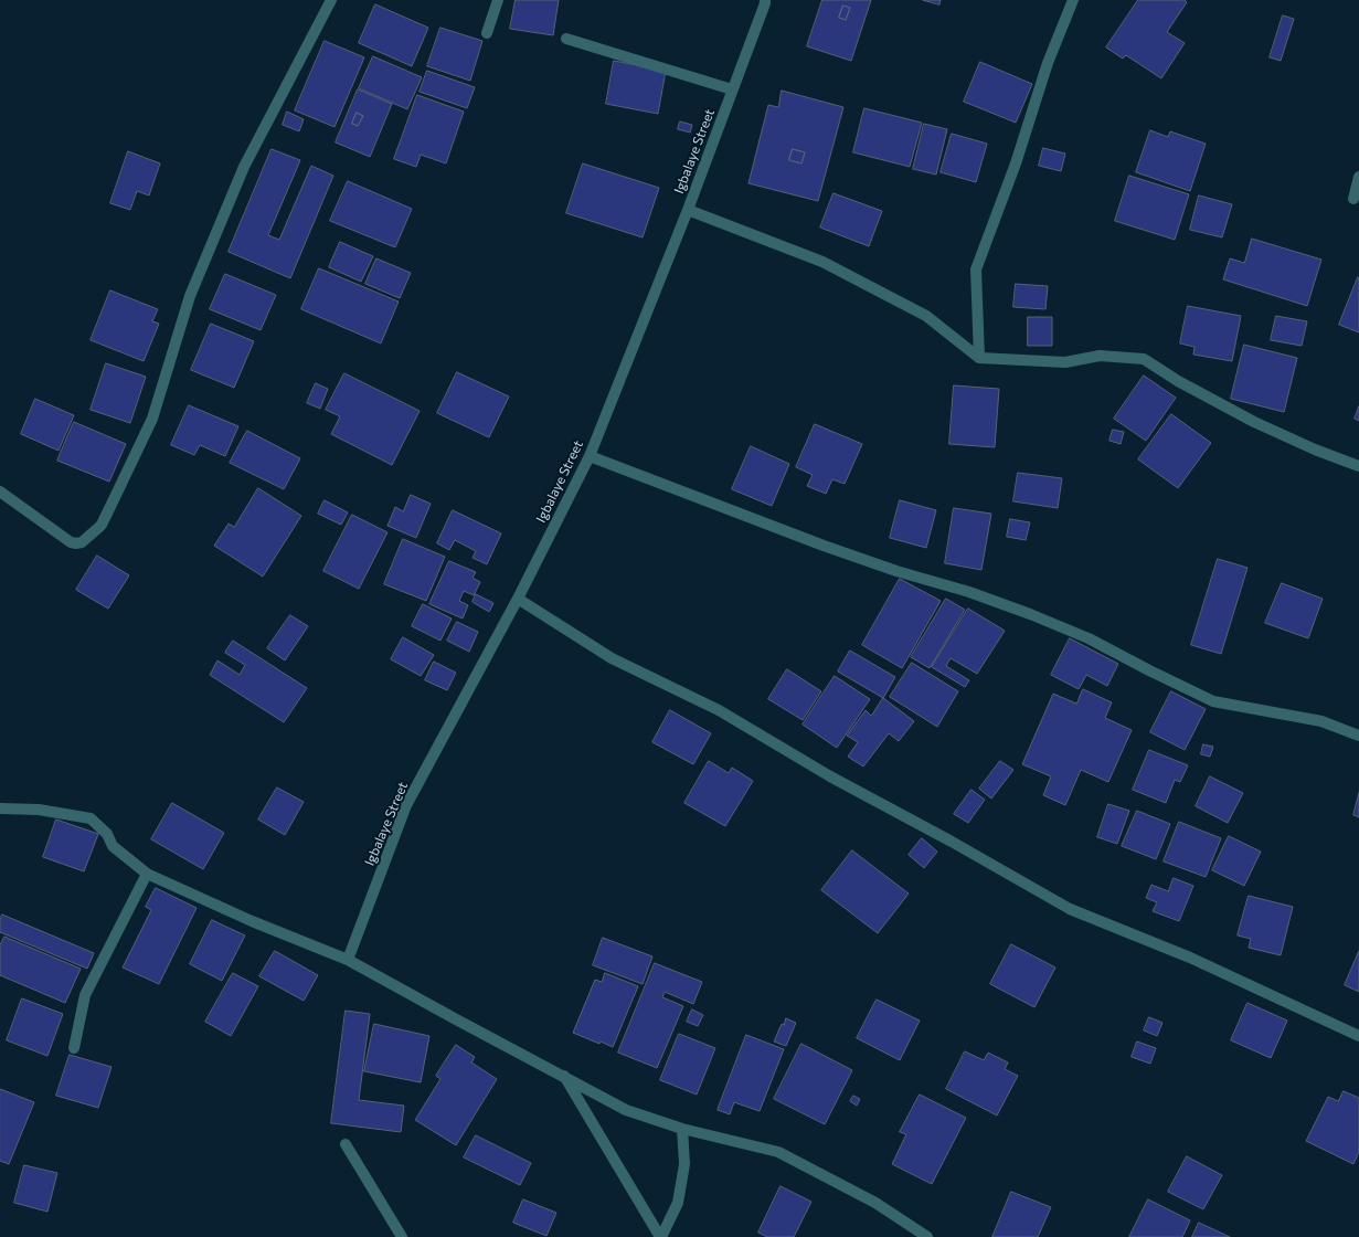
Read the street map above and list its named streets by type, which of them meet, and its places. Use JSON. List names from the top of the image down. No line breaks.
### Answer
{"streets":{"street":["Igbalaye Street"]}}
